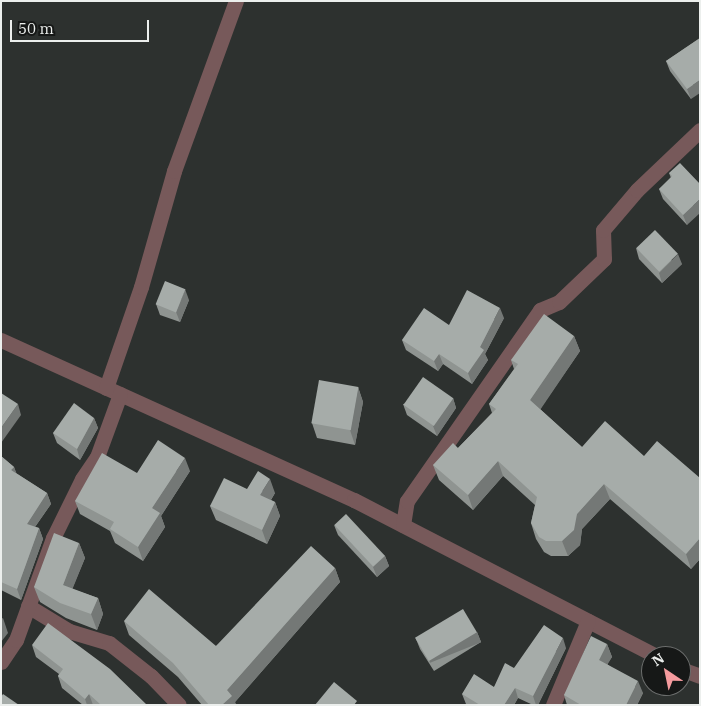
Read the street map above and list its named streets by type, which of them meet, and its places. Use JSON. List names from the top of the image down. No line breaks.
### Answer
{"scale_bar":"50 m","north":"top left"}
